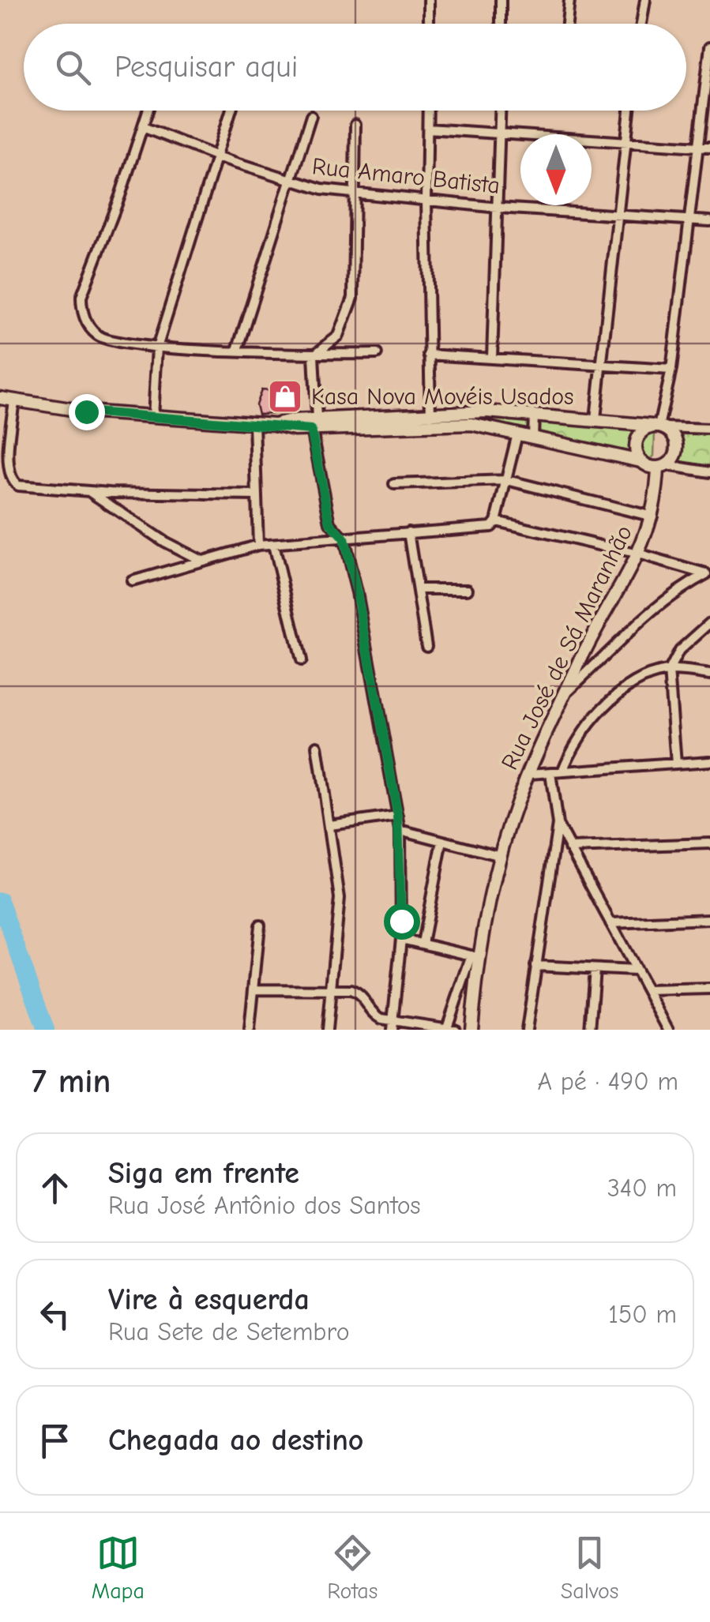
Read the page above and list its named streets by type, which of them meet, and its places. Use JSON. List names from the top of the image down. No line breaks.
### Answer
{"streets":{"street":["Rua Amaro Batista","Rua José de Sá Maranhão"]},"places":{"shop":["Kasa Nova Movéis Usados"]},"north":"bottom","page":{"search":"Pesquisar aqui","heading":["7 min","A pé · 490 m"],"list":[["Siga em frente","Rua José Antônio dos Santos","340 m"],["Vire à esquerda","Rua Sete de Setembro","150 m"],"Chegada ao destino"],"nav":["Mapa","Rotas","Salvos"]}}
